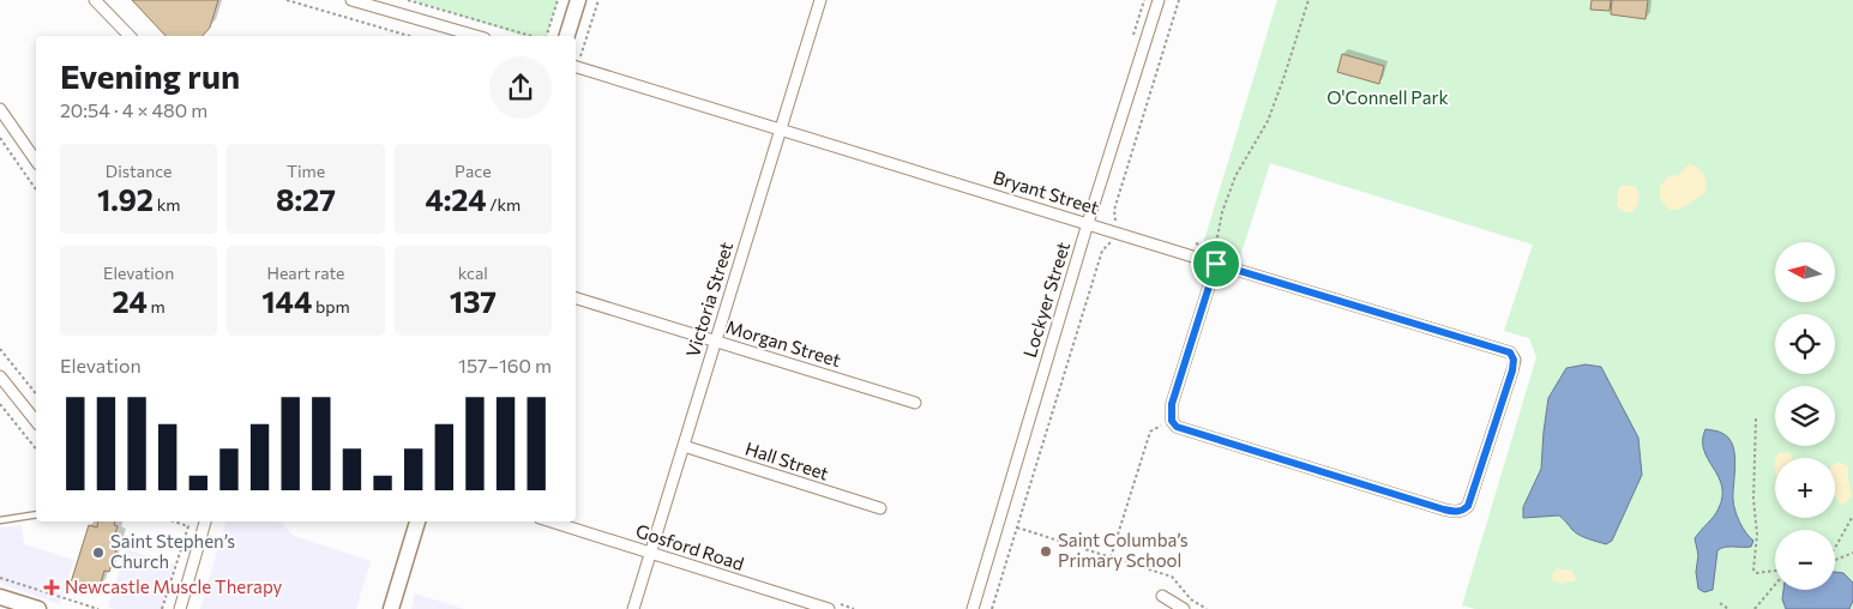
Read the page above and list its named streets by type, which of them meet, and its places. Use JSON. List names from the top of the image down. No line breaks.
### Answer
{"streets":{"street":["Bryant Street","Victoria Street","Lockyer Street","Morgan Street","Hall Street","Gosford Road"]},"crossings":[["Bryant Street","Victoria Street"],["Bryant Street","Lockyer Street"],["Victoria Street","Morgan Street"],["Victoria Street","Hall Street"],["Victoria Street","Gosford Road"]],"parks":["O'Connell Park"],"places":{"other":["Saint Columba’s Primary School","Saint Stephen’s Church"],"health":["Newcastle Muscle Therapy"]},"north":"left","page":{"heading":["Evening run","20:54 · 4 × 480 m"],"stats":[["Distance","1.92 km"],["Time","8:27"],["Pace","4:24 /km"],["Elevation","24 m"],["Heart rate","144 bpm"],["kcal","137"]],"map_buttons":["+","−"],"chart":["Elevation","157–160 m"]}}
